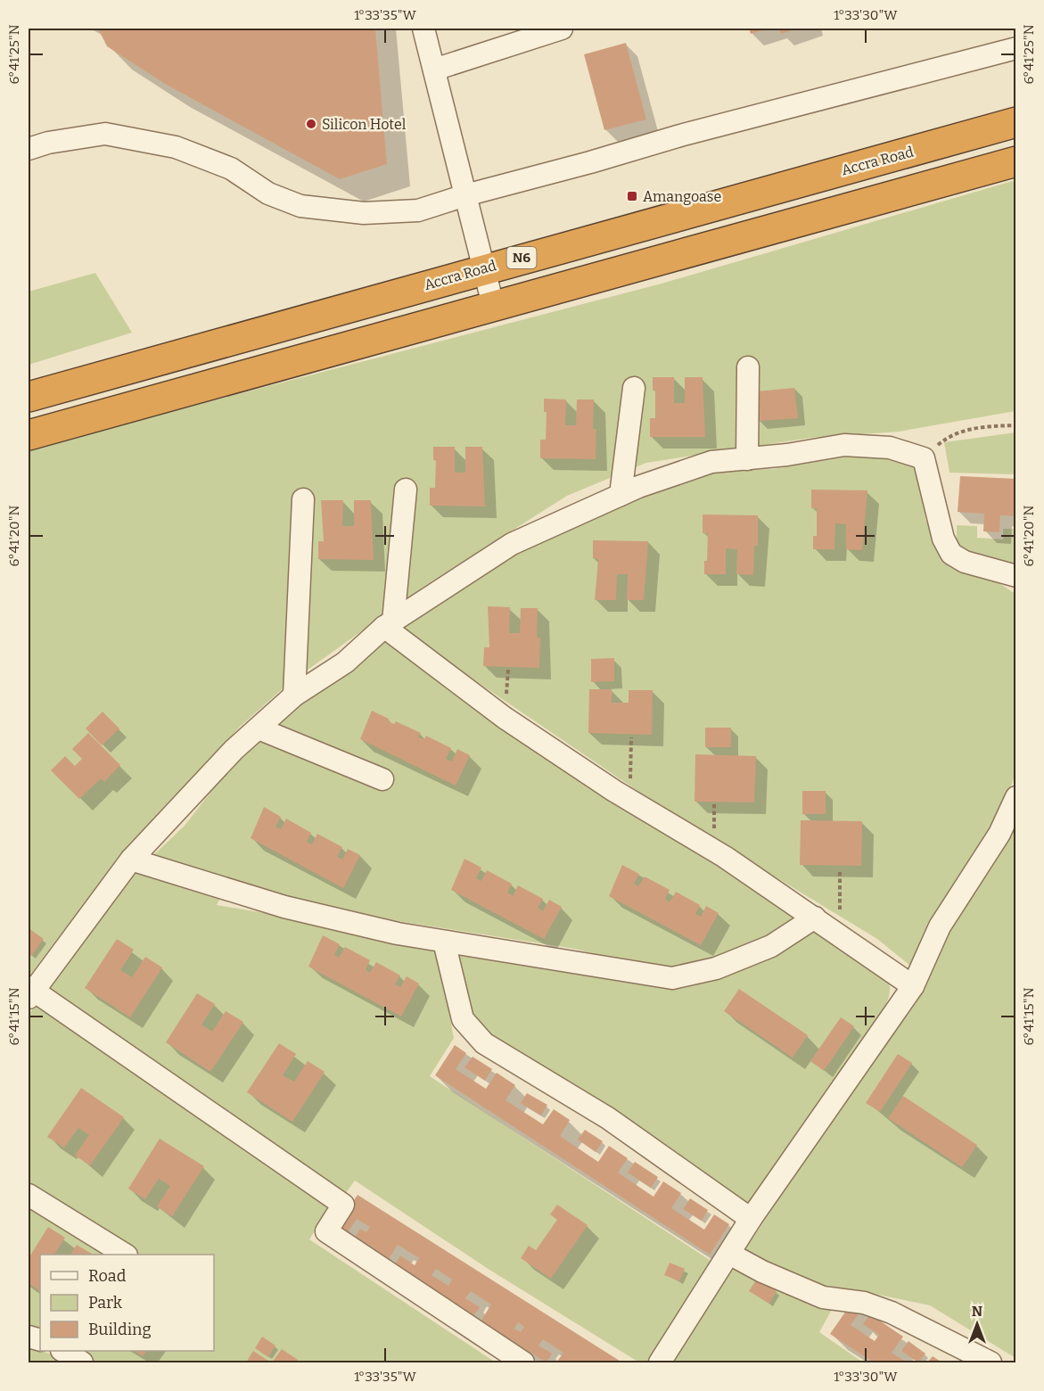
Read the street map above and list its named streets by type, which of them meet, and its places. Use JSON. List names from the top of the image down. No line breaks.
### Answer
{"streets":{"highway":["Accra Road","N6"]},"places":{"other":["Silicon Hotel"],"transit":["Amangoase"]},"legend":["Road","Park","Building"],"north":"top","coordinates":["1°33'35\"W","1°33'30\"W","6°41'25\"N","6°41'20\"N","6°41'15\"N"]}
